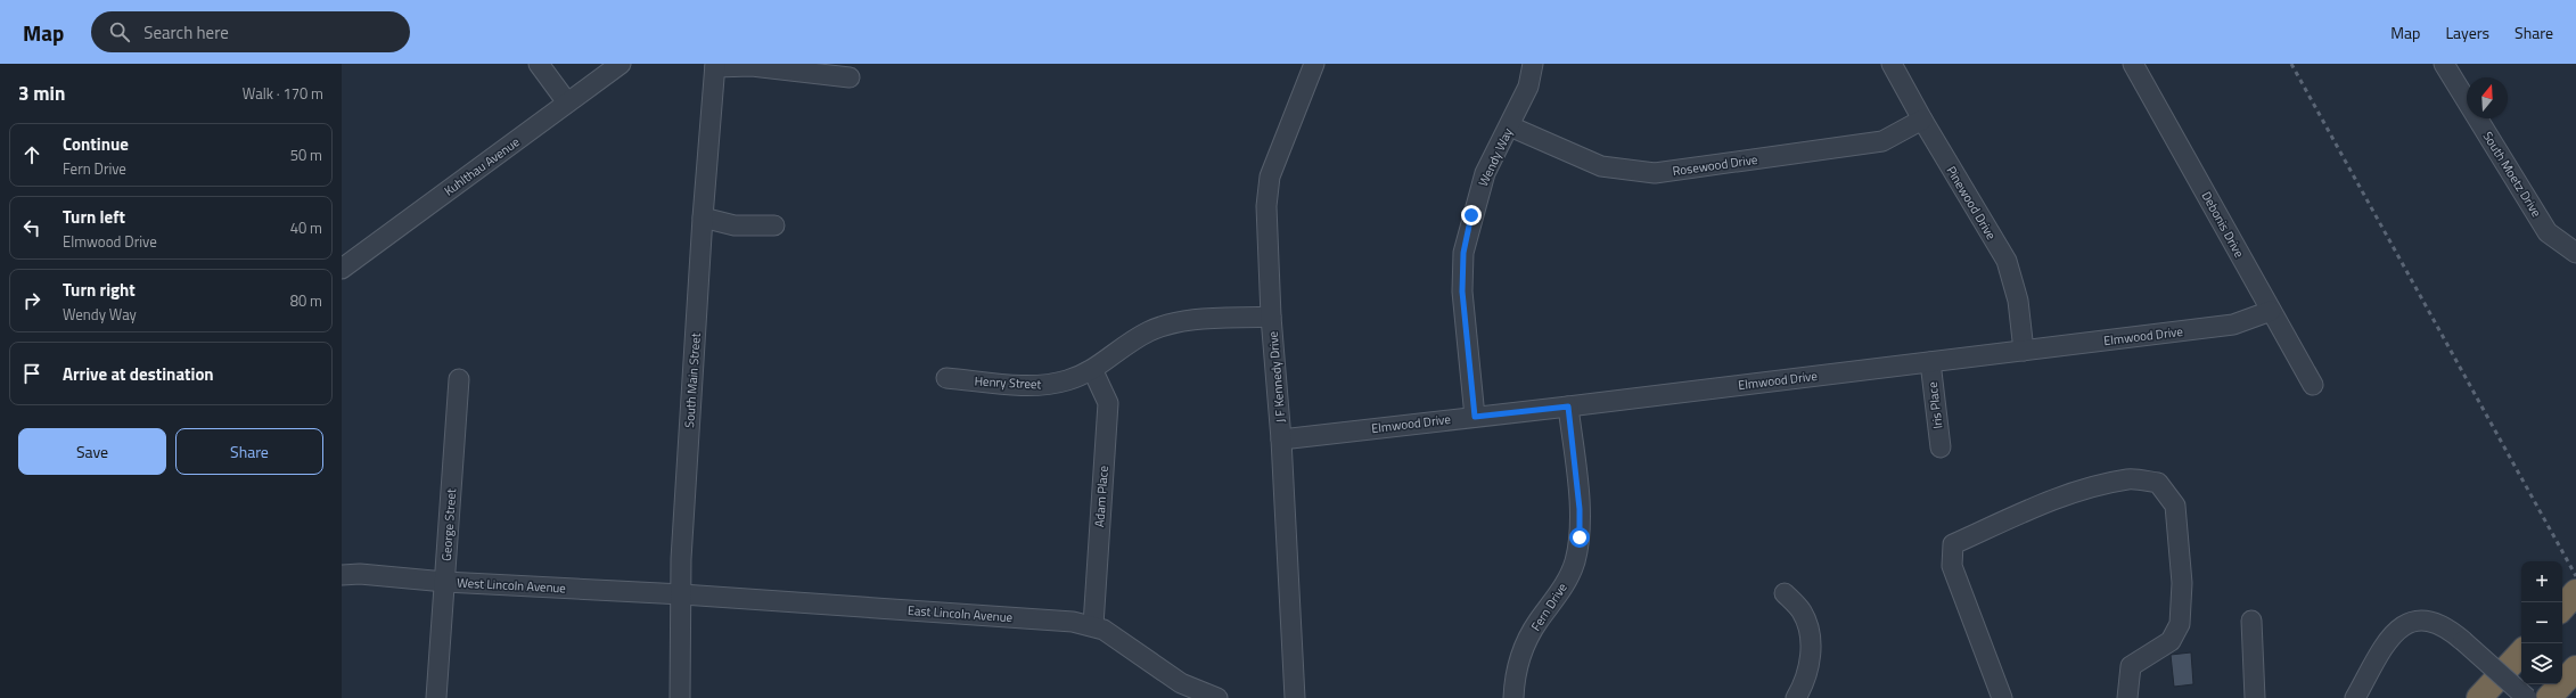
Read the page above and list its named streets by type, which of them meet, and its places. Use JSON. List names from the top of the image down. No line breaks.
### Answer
{"streets":{"street":["Wendy Way","Rosewood Drive","Kuhlthau Avenue","South Moetz Drive","Pinewood Drive","Debonis Drive","Elmwood Drive","J F Kennedy Drive","South Main Street","Henry Street","Iris Place","Adam Place","George Street","West Lincoln Avenue","Fern Drive","East Lincoln Avenue"]},"crossings":[["Wendy Way","Rosewood Drive"],["Wendy Way","Elmwood Drive"],["Rosewood Drive","Pinewood Drive"],["Pinewood Drive","Elmwood Drive"],["Debonis Drive","Elmwood Drive"],["Elmwood Drive","J F Kennedy Drive"],["Elmwood Drive","Iris Place"],["Elmwood Drive","Fern Drive"],["J F Kennedy Drive","Henry Street"],["South Main Street","West Lincoln Avenue"],["South Main Street","East Lincoln Avenue"],["Henry Street","Adam Place"],["Adam Place","East Lincoln Avenue"],["George Street","West Lincoln Avenue"],["West Lincoln Avenue","East Lincoln Avenue"]],"north":"top","page":{"header":"Map","search":"Search here","nav":["Map","Layers","Share"],"heading":["3 min","Walk · 170 m"],"list":[["Continue","Fern Drive","50 m"],["Turn left","Elmwood Drive","40 m"],["Turn right","Wendy Way","80 m"],"Arrive at destination"],"buttons":["Save","Share"],"map_buttons":["+","−"]}}
